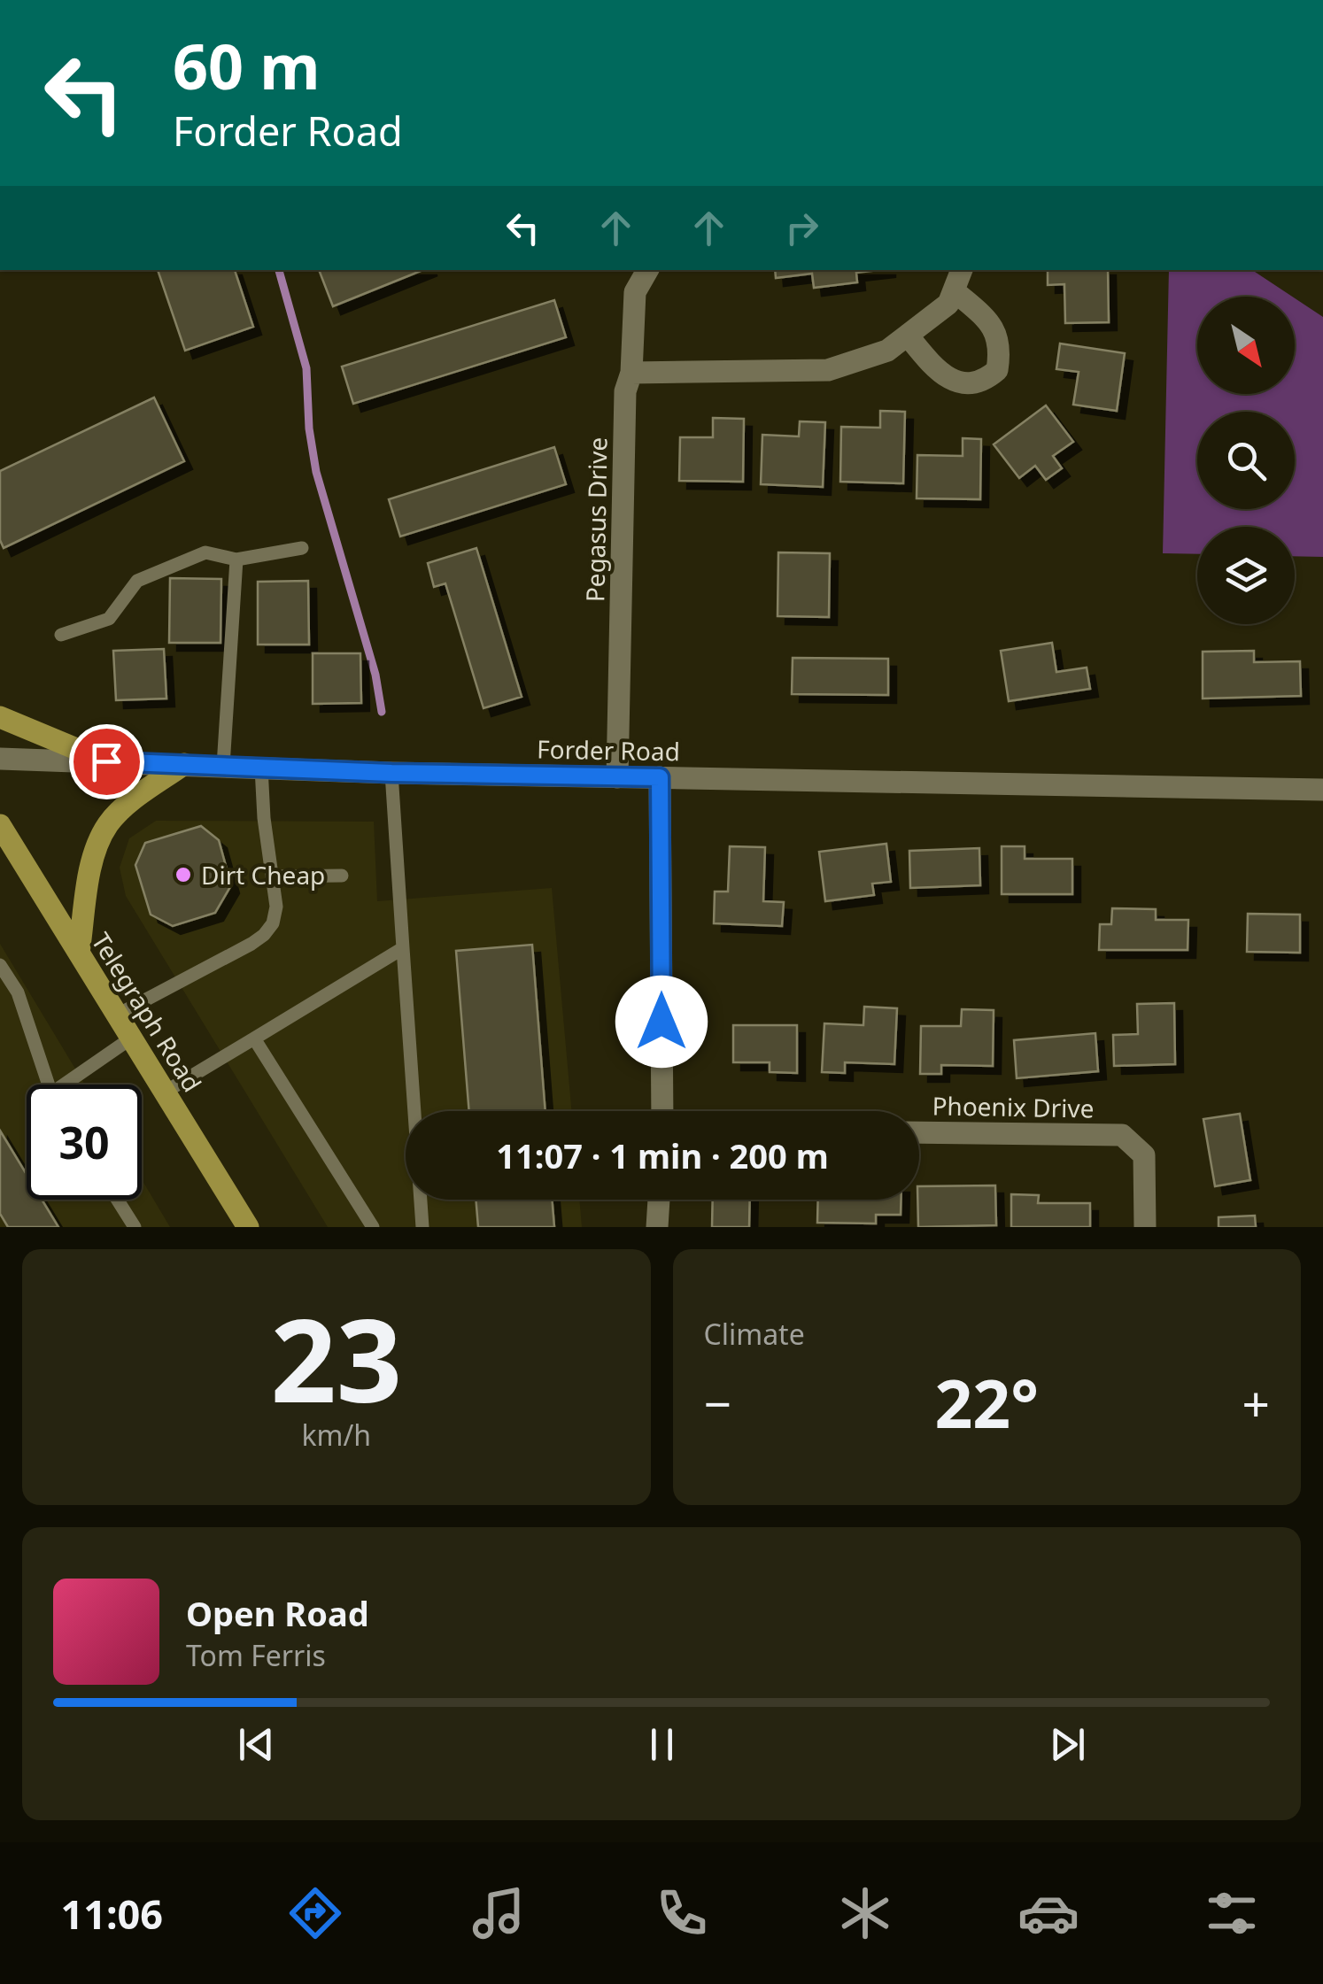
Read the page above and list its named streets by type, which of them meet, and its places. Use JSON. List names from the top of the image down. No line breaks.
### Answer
{"streets":{"main road":["Telegraph Road"],"street":["Pegasus Drive","Forder Road","Phoenix Drive"]},"crossings":[["Pegasus Drive","Forder Road"]],"places":["Dirt Cheap"],"north":"bottom right","page":{"turn":["60 m","Forder Road"],"limit":"30","trip":"11:07 · 1 min · 200 m","tile":[["23","km/h"],"Climate"],"heat":["−","22°","+"],"song":["Open Road","Tom Ferris"],"tabs":"11:06"}}
